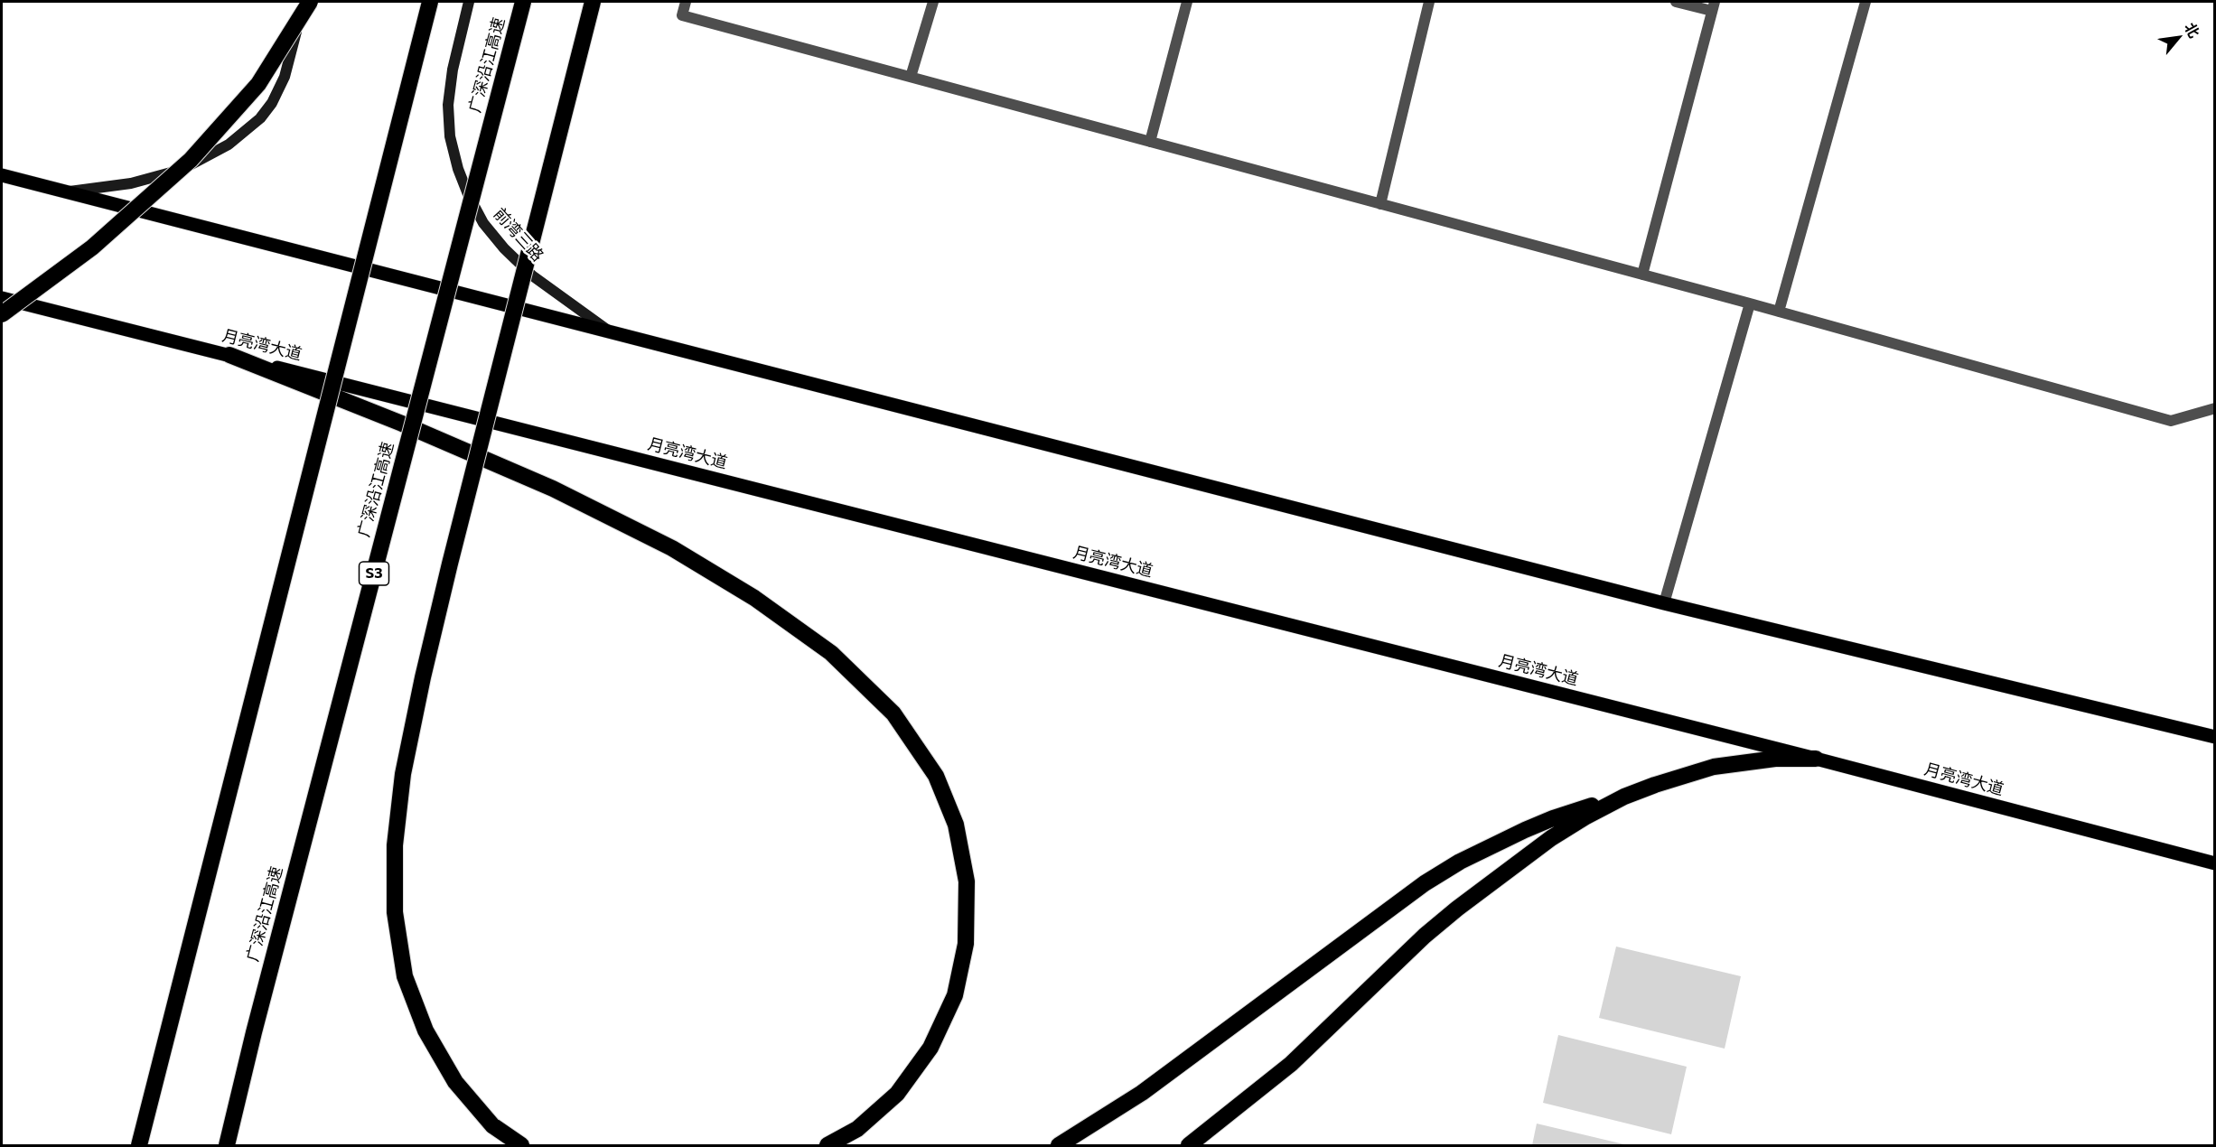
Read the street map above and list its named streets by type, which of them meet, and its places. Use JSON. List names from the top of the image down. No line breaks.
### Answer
{"streets":{"highway":["广深沿江高速","S3"],"main road":["月亮湾大道"],"street":["前湾三路"]},"north":"top right"}
